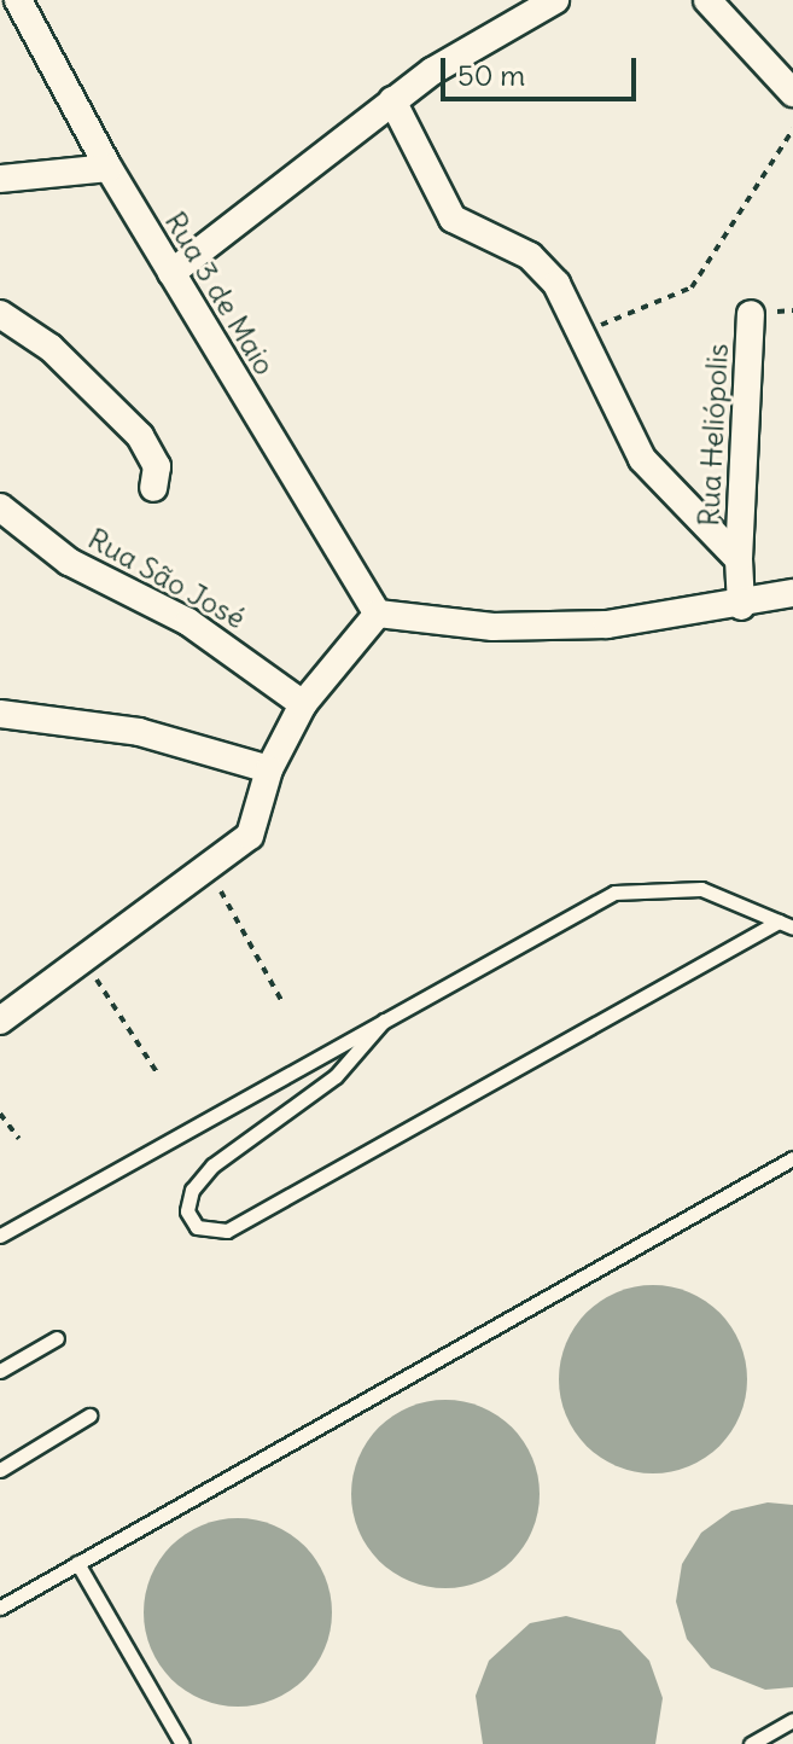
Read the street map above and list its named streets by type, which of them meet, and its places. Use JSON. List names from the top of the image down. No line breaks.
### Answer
{"streets":{"street":["Rua 3 de Maio","Rua Heliópolis","Rua São José"]},"scale_bar":"50 m"}
